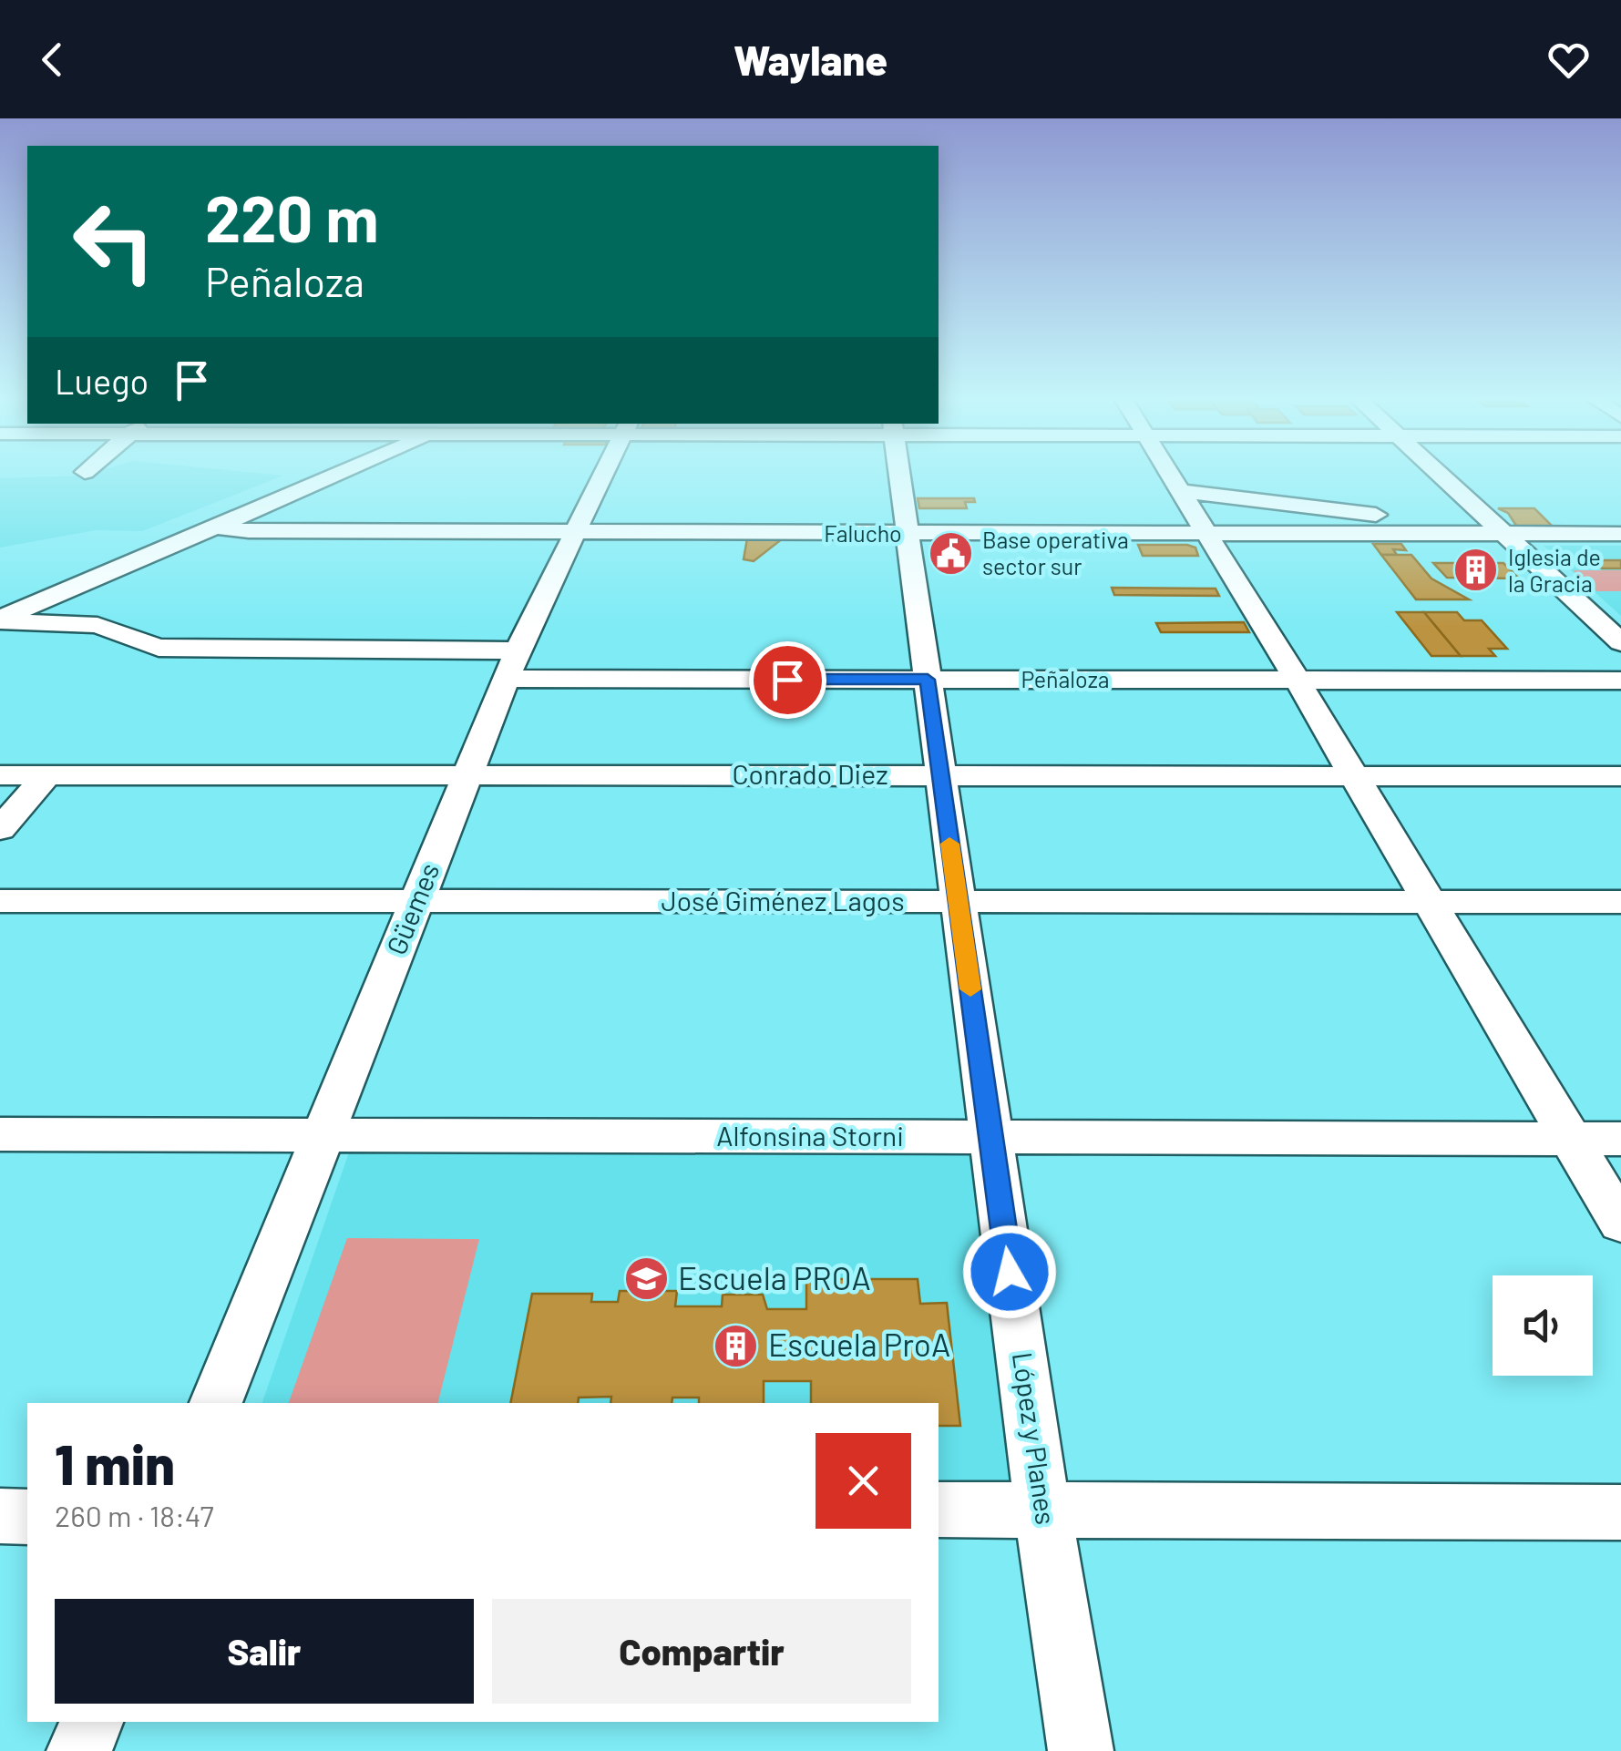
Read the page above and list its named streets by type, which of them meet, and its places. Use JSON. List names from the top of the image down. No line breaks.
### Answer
{"streets":{"street":["Falucho","Peñaloza","Conrado Diez","José Giménez Lagos","Güemes","Alfonsina Storni","López y Planes"]},"crossings":[["Falucho","Güemes"],["Falucho","López y Planes"],["Peñaloza","Güemes"],["Peñaloza","López y Planes"],["Conrado Diez","Güemes"],["Conrado Diez","López y Planes"],["José Giménez Lagos","Güemes"],["José Giménez Lagos","López y Planes"],["Güemes","Alfonsina Storni"],["Alfonsina Storni","López y Planes"]],"places":{"public building":["Base operativa sector sur"],"building":["Iglesia de la Gracia","Escuela ProA"],"school or university":["Escuela PROA"]},"page":{"header":"Waylane","turn":["220 m","Peñaloza"],"then":"Luego","heading":["1 min","260 m · 18:47"],"buttons":["Salir","Compartir"]}}
